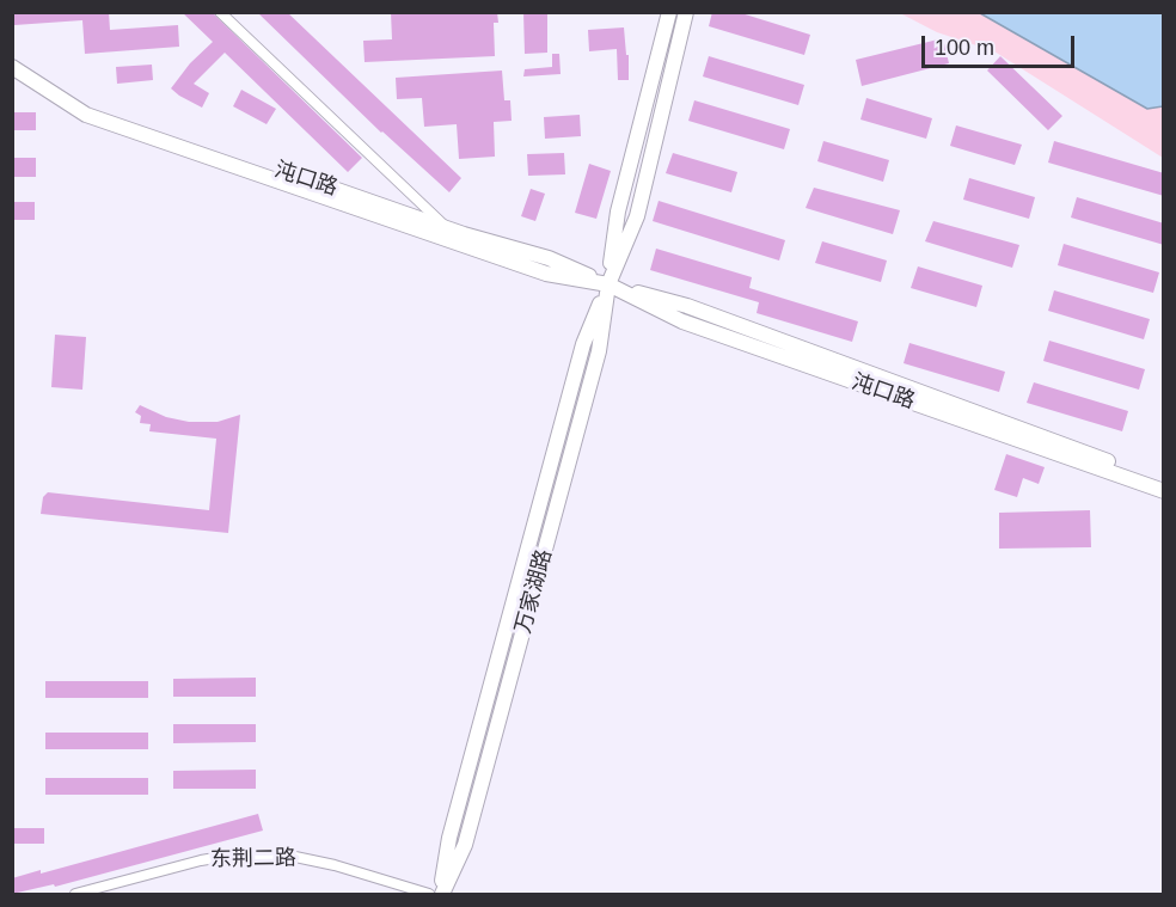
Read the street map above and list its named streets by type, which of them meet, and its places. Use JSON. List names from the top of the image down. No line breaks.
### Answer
{"streets":{"main road":["沌口路","万家湖路"],"street":["东荆二路"]},"crossings":[["沌口路","万家湖路"]],"scale_bar":"100 m"}
